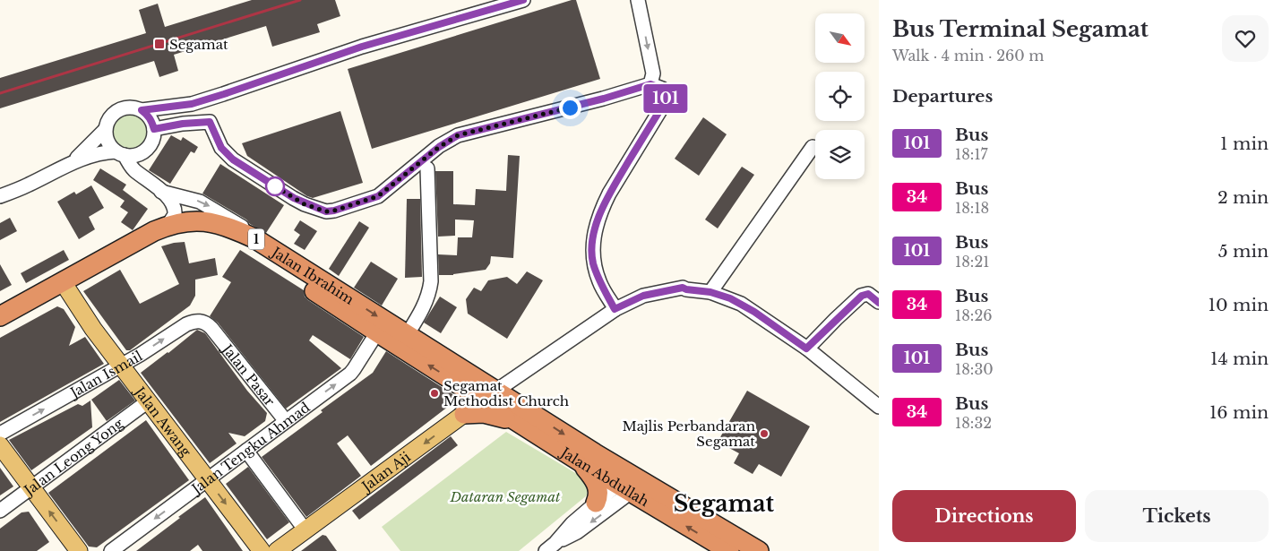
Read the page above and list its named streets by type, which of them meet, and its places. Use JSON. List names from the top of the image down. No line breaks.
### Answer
{"streets":{"highway":["1","Jalan Ibrahim","Jalan Abdullah"],"main road":["Jalan Awang","Jalan Aji"],"street":["Jalan Ismail","Jalan Pasar","Jalan Tengku Ahmad","Jalan Leong Yong"]},"crossings":[["1","Jalan Abdullah"],["Jalan Ibrahim","Jalan Awang"],["Jalan Ibrahim","Jalan Tengku Ahmad"],["Jalan Ibrahim","Jalan Aji"],["Jalan Ibrahim","Jalan Abdullah"],["Jalan Ismail","Jalan Pasar"],["Jalan Ismail","Jalan Awang"],["Jalan Pasar","Jalan Tengku Ahmad"],["Jalan Awang","Jalan Tengku Ahmad"],["Jalan Awang","Jalan Leong Yong"],["Jalan Aji","Jalan Abdullah"]],"one_way":["Jalan Ismail","Jalan Aji"],"districts":["Segamat"],"parks":["Dataran Segamat"],"places":{"transit":["Segamat"],"other":["Segamat Methodist Church","Majlis Perbandaran Segamat"]},"lines":["bus line 101"],"north":"bottom right","page":{"on_map":"101","heading":[["Bus Terminal Segamat","Walk · 4 min · 260 m"],"Departures"],"list":[{"mark":"101","name":"Bus","note":"18:17","value":"1 min"},{"mark":"34","name":"Bus","note":"18:18","value":"2 min"},{"mark":"101","name":"Bus","note":"18:21","value":"5 min"},{"mark":"34","name":"Bus","note":"18:26","value":"10 min"},{"mark":"101","name":"Bus","note":"18:30","value":"14 min"},{"mark":"34","name":"Bus","note":"18:32","value":"16 min"}],"buttons":["Directions","Tickets"]}}
